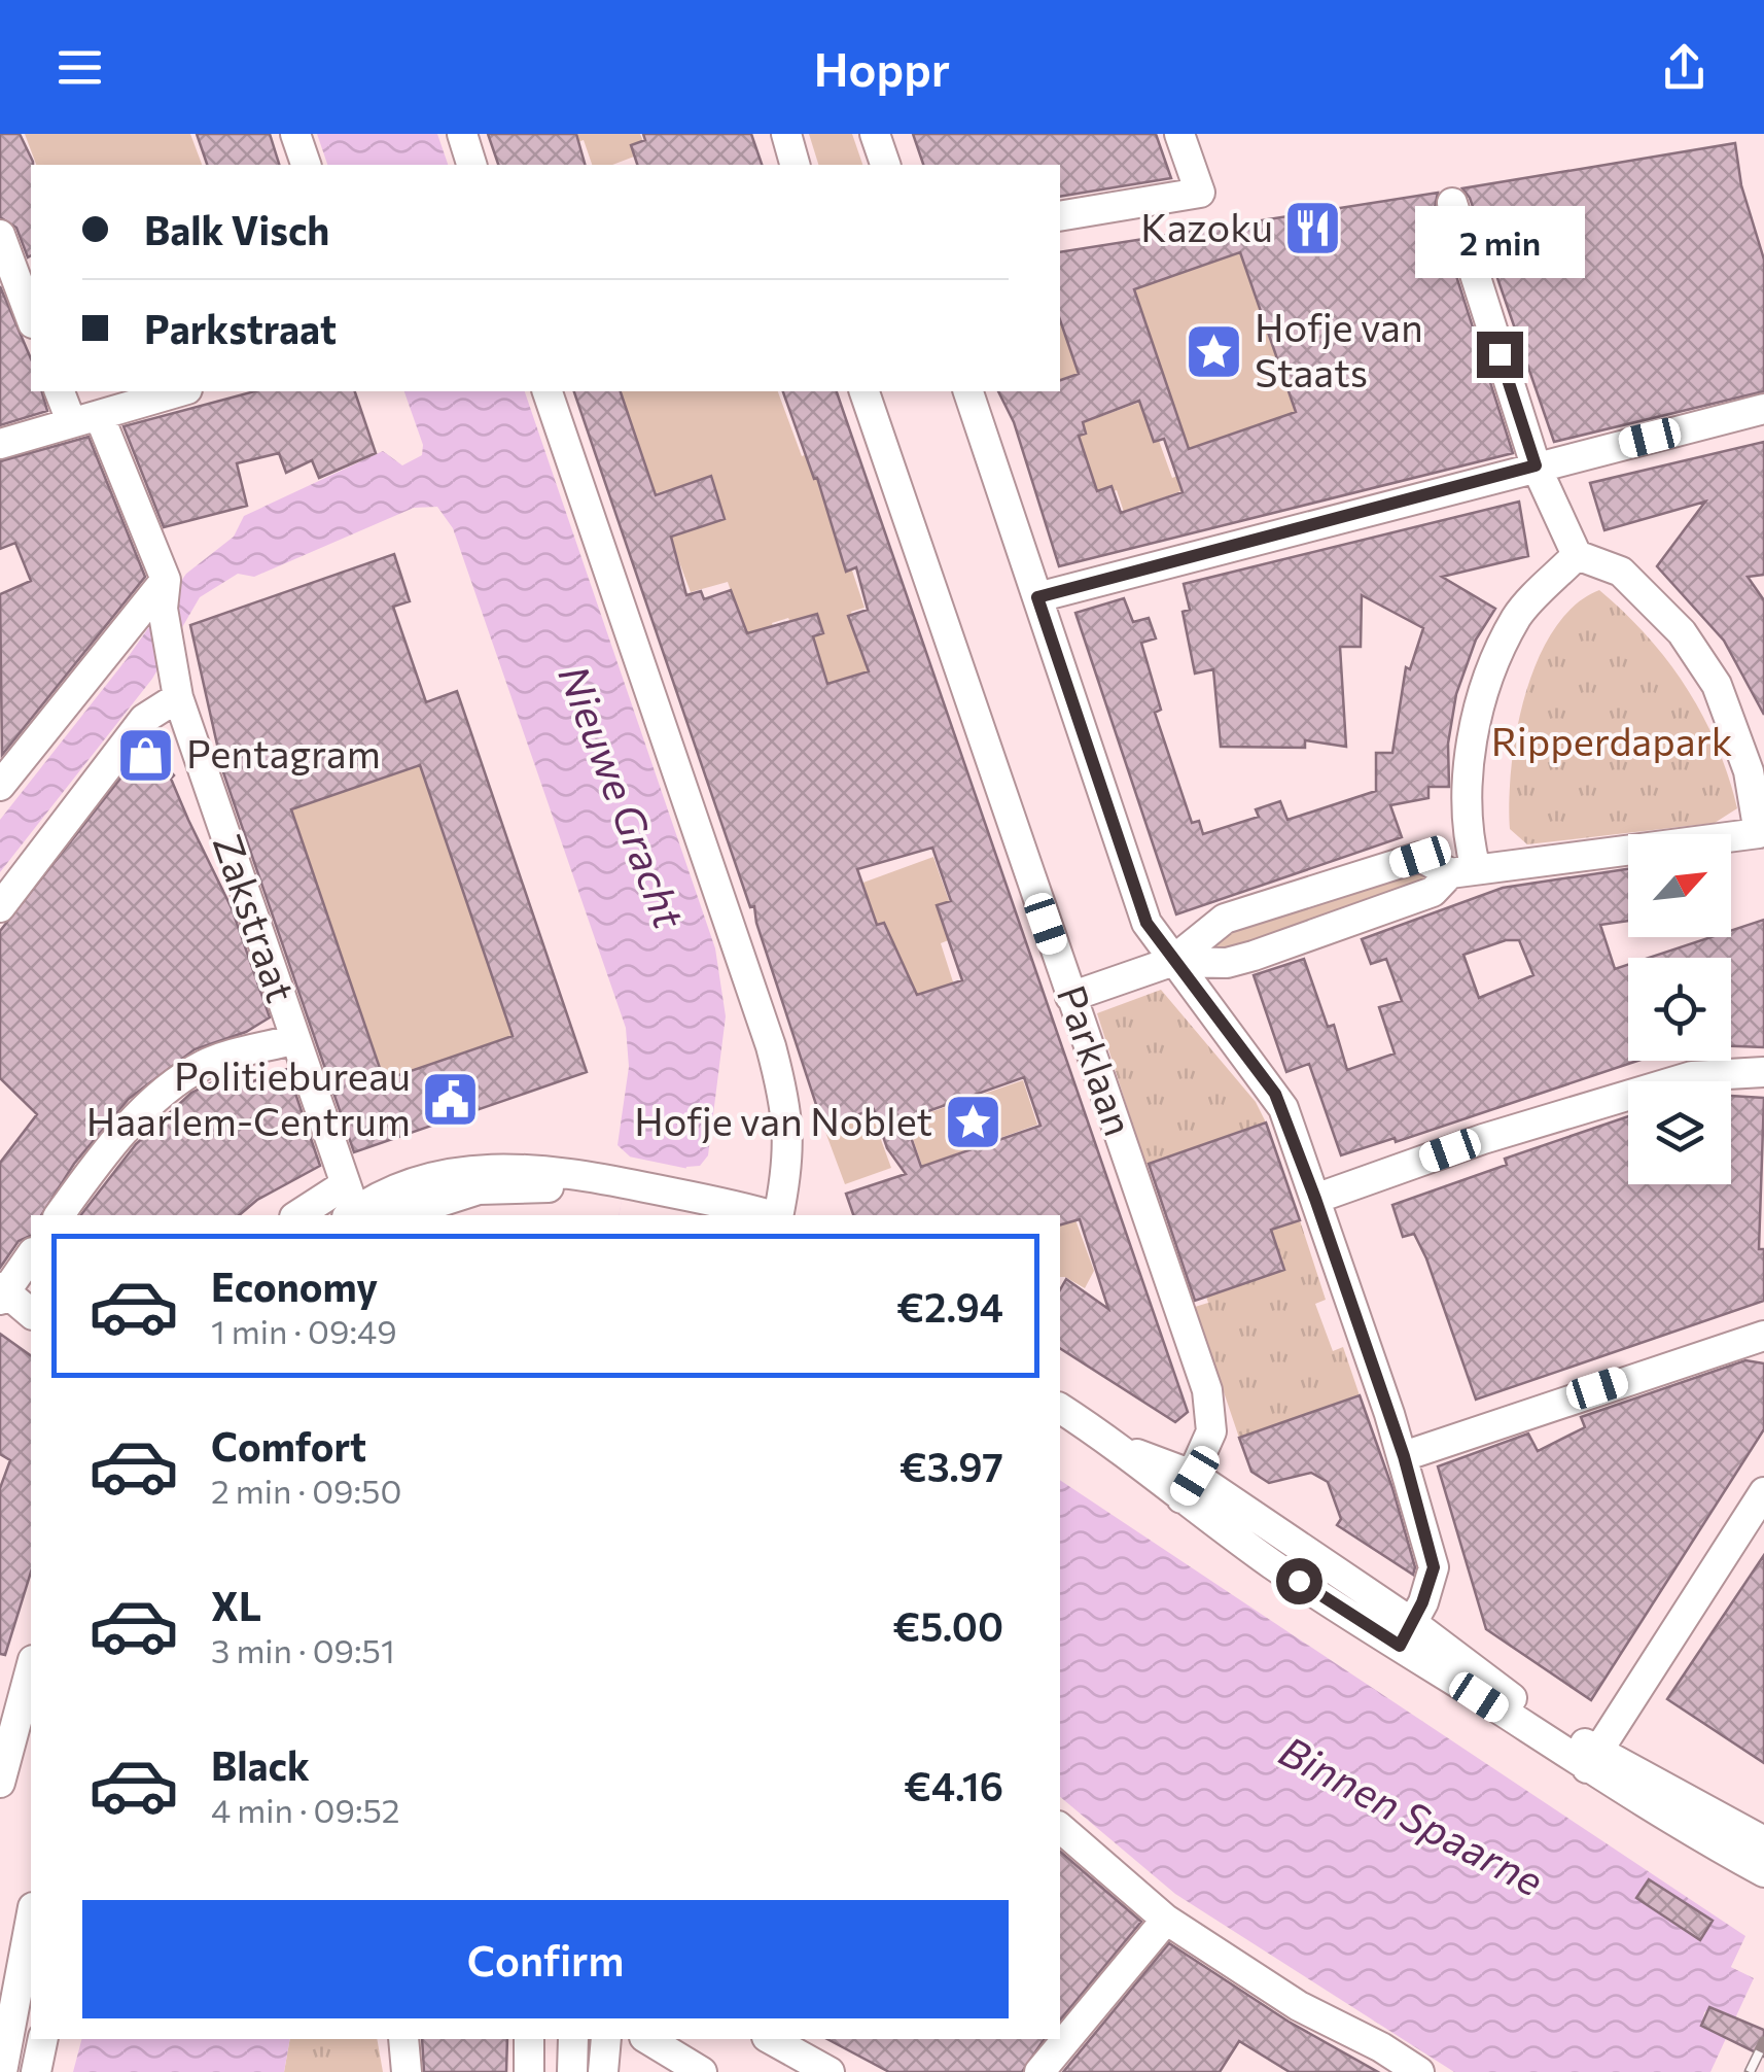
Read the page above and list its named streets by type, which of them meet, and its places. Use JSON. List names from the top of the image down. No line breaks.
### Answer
{"streets":{"street":["Zakstraat","Parklaan"]},"water":["Nieuwe Gracht","Binnen Spaarne"],"parks":["Ripperdapark"],"places":{"restaurant":["Kazoku"],"place":["Hofje van Staats","Hofje van Noblet"],"shop":["Pentagram"],"public building":["Politiebureau Haarlem-Centrum"]},"north":"top right","page":{"header":"Hoppr","banner":["Balk Visch","Parkstraat"],"bubble":"2 min","list":[{"name":"Economy","note":"1 min · 09:49","value":"€2.94"},{"name":"Comfort","note":"2 min · 09:50","value":"€3.97"},{"name":"XL","note":"3 min · 09:51","value":"€5.00"},{"name":"Black","note":"4 min · 09:52","value":"€4.16"}],"buttons":"Confirm"}}
